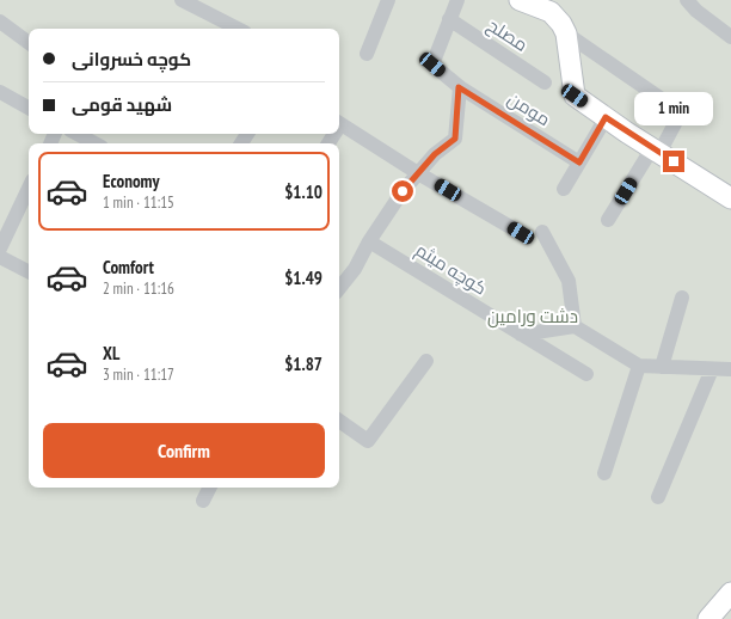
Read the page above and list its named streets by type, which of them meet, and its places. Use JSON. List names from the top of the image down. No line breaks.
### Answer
{"streets":{"street":["مصلح","مومن","کوچه میثم"]},"crossings":[["مصلح","مومن"]],"parks":["دشت ورامین"],"page":{"banner":["کوچه خسروانی","شهید قومی"],"bubble":"1 min","list":[{"name":"Economy","note":"1 min · 11:15","value":"$1.10"},{"name":"Comfort","note":"2 min · 11:16","value":"$1.49"},{"name":"XL","note":"3 min · 11:17","value":"$1.87"}],"buttons":"Confirm"}}
